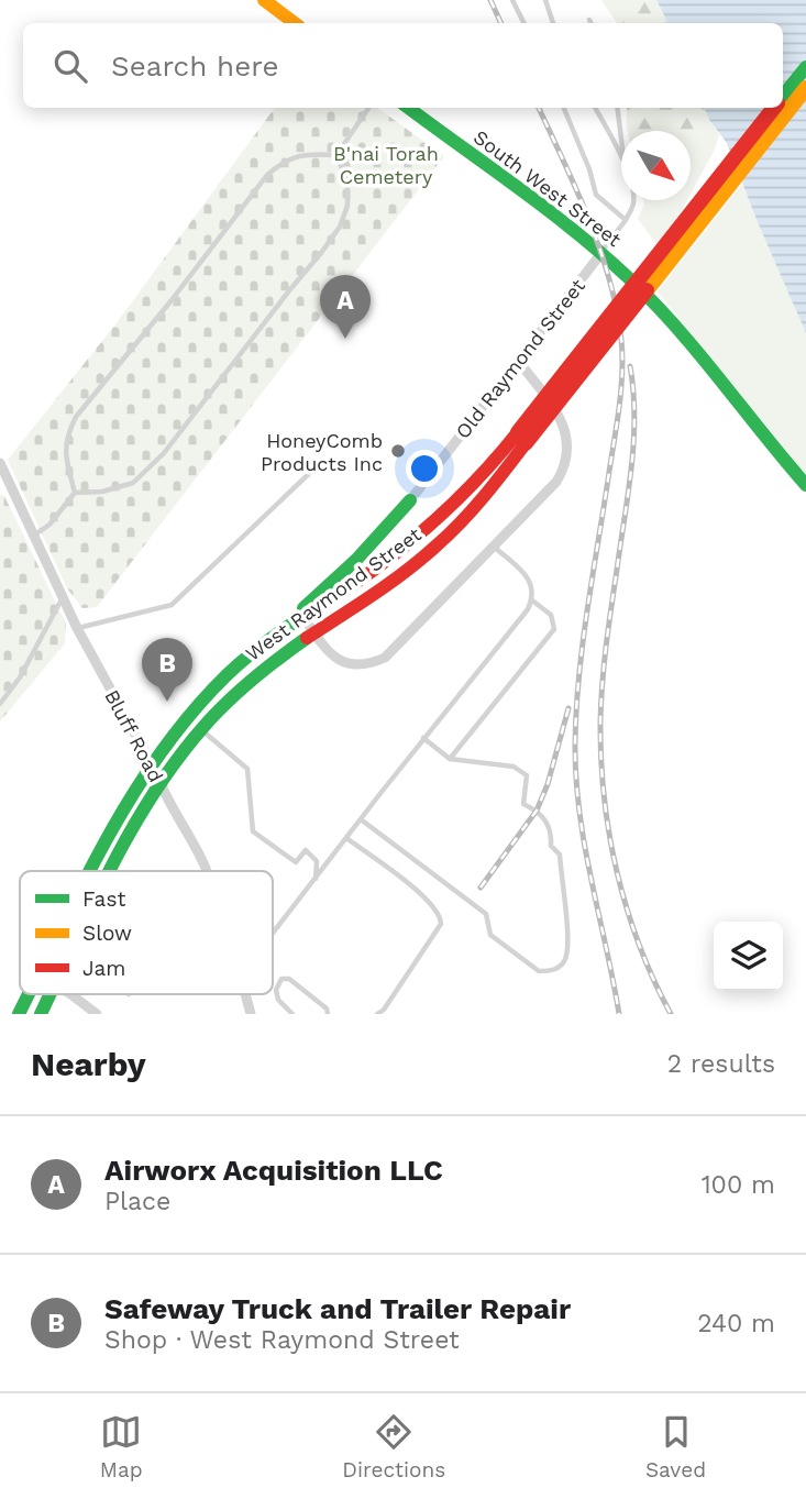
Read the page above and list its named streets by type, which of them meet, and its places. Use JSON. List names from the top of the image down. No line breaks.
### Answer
{"streets":{"main road":["South West Street","West Raymond Street"],"street":["Old Raymond Street","Bluff Road"]},"crossings":[["South West Street","Old Raymond Street"],["West Raymond Street","Bluff Road"]],"parks":["B'nai Torah Cemetery"],"places":["HoneyComb Products Inc"],"legend":["Fast","Slow","Jam"],"north":"bottom right","page":{"search":"Search here","pins":["A","B"],"heading":["Nearby","2 results"],"list":[{"mark":"A","name":"Airworx Acquisition LLC","note":"Place","value":"100 m"},{"mark":"B","name":"Safeway Truck and Trailer Repair","note":"Shop · West Raymond Street","value":"240 m"}],"nav":["Map","Directions","Saved"]}}
